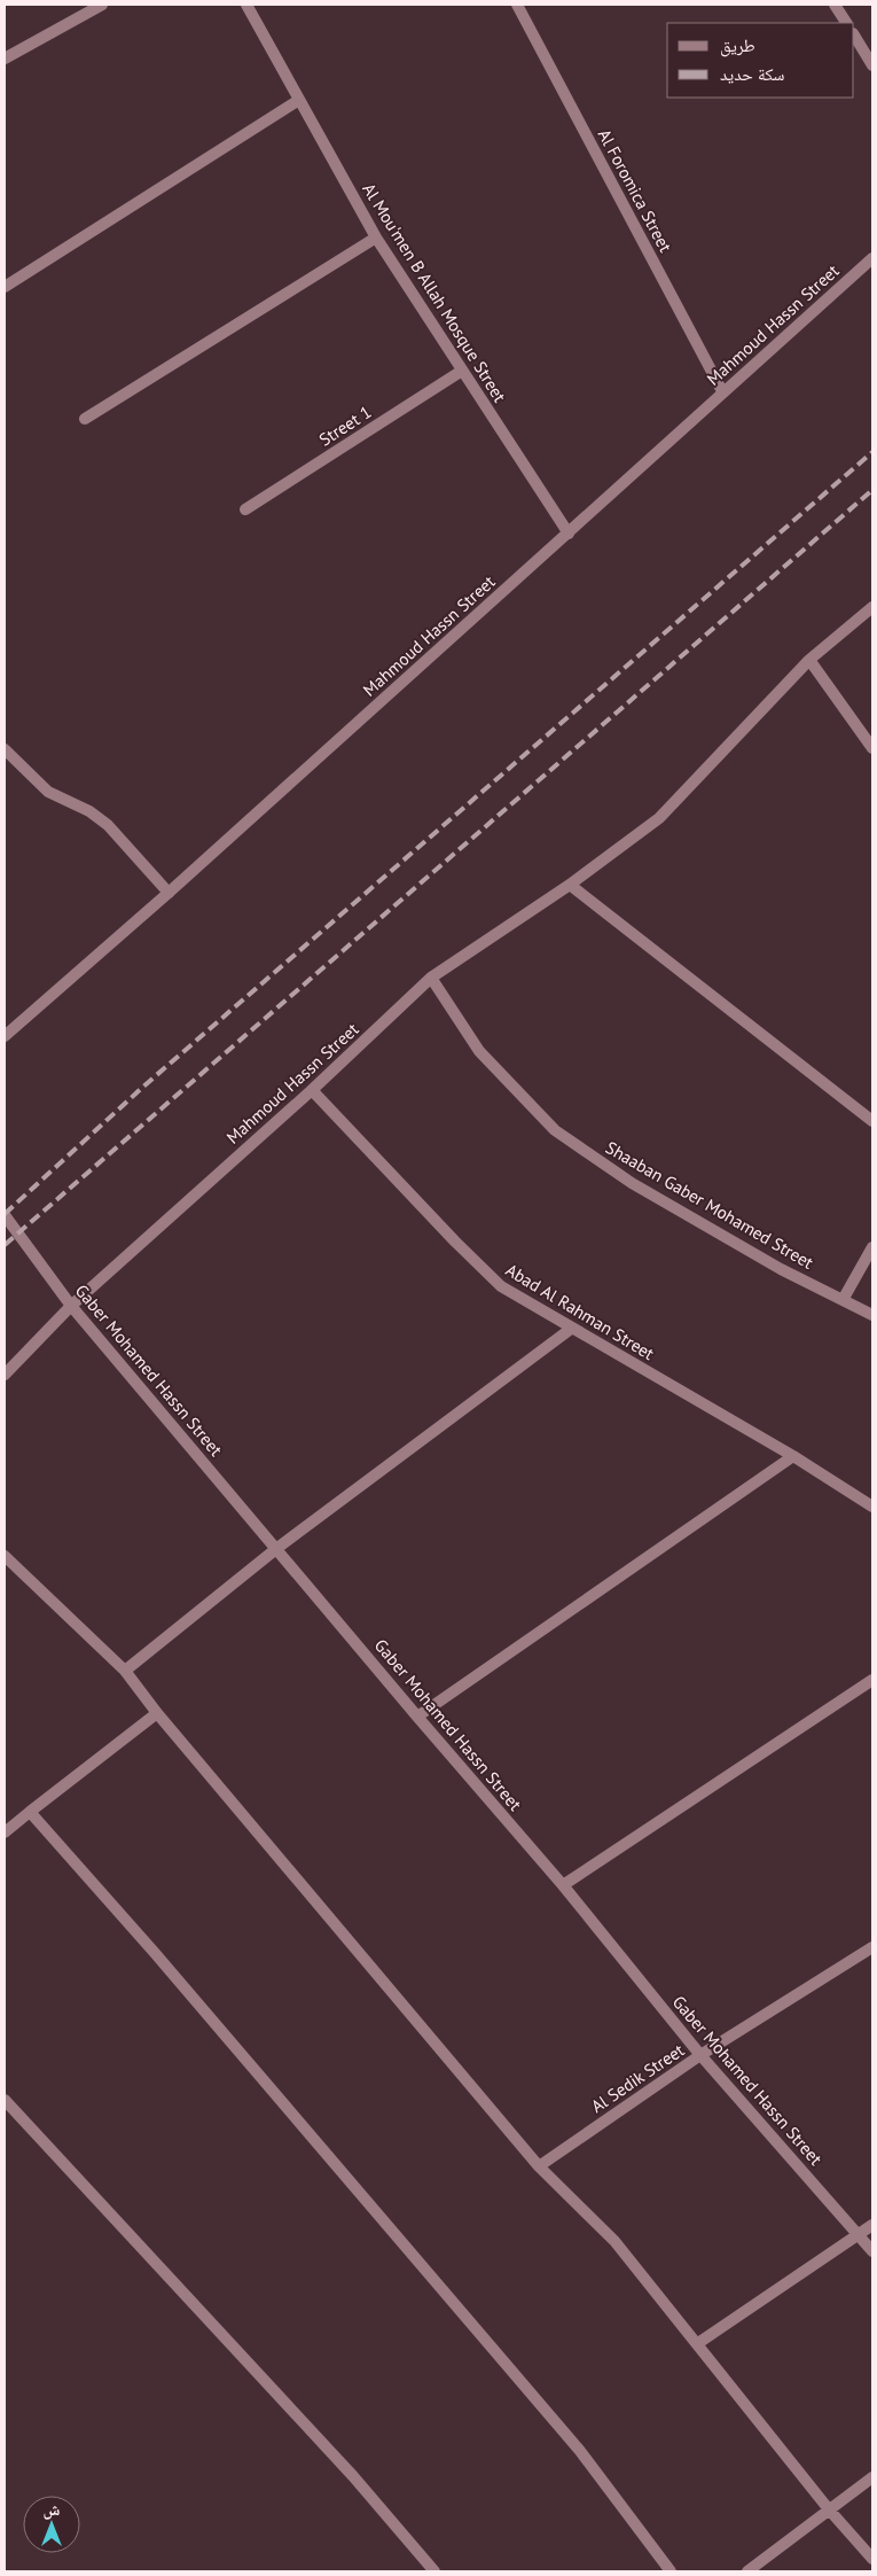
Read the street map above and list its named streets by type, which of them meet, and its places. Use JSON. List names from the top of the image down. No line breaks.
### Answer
{"streets":{"street":["Al Foromica Street","Al Mou'men B Allah Mosque Street","Mahmoud Hassn Street","Street 1","Shaaban Gaber Mohamed Street","Abad Al Rahman Street","Gaber Mohamed Hassn Street","Al Sedik Street"]},"crossings":[["Al Foromica Street","Mahmoud Hassn Street"],["Al Mou'men B Allah Mosque Street","Mahmoud Hassn Street"],["Al Mou'men B Allah Mosque Street","Street 1"],["Mahmoud Hassn Street","Shaaban Gaber Mohamed Street"],["Mahmoud Hassn Street","Abad Al Rahman Street"],["Mahmoud Hassn Street","Gaber Mohamed Hassn Street"],["Gaber Mohamed Hassn Street","Al Sedik Street"]],"legend":["طريق","سكة حديد"],"north":"top"}
